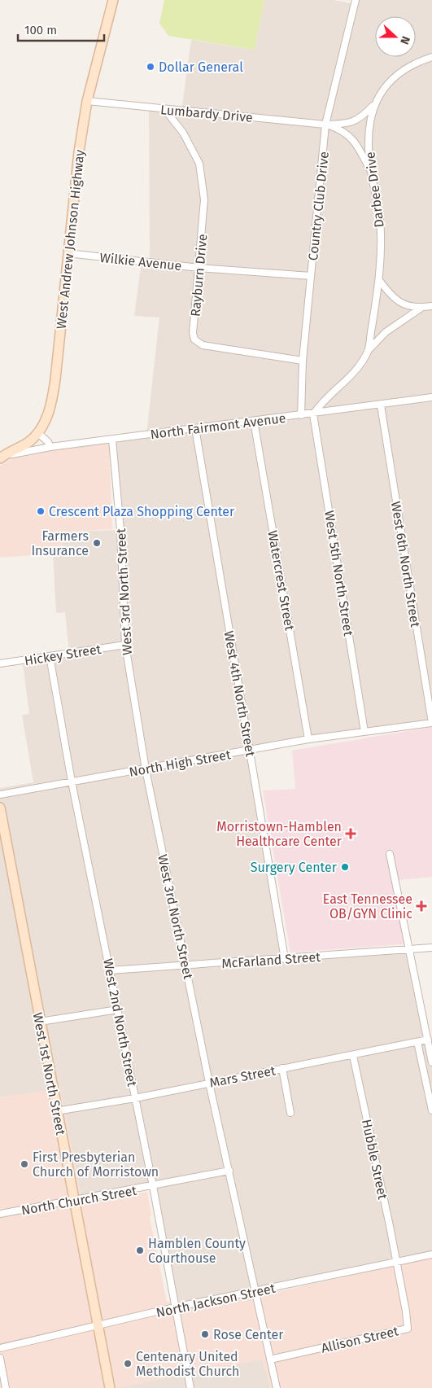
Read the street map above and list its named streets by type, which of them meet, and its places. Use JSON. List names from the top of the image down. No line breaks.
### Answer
{"streets":{"main road":["West Andrew Johnson Highway","West 1st North Street"],"street":["Lumbardy Drive","Darbee Drive","Country Club Drive","Wilkie Avenue","Rayburn Drive","North Fairmont Avenue","West 6th North Street","West 5th North Street","Watercrest Street","West 3rd North Street","Hickey Street","West 4th North Street","North High Street","McFarland Street","West 2nd North Street","Mars Street","Hubble Street","North Church Street","North Jackson Street","Allison Street"]},"crossings":[["Lumbardy Drive","Country Club Drive"],["Lumbardy Drive","West Andrew Johnson Highway"],["Lumbardy Drive","Rayburn Drive"],["Darbee Drive","North Fairmont Avenue"],["Darbee Drive","West 5th North Street"],["Country Club Drive","Wilkie Avenue"],["Country Club Drive","Rayburn Drive"],["Country Club Drive","North Fairmont Avenue"],["West Andrew Johnson Highway","Wilkie Avenue"],["West Andrew Johnson Highway","North Fairmont Avenue"],["Wilkie Avenue","Rayburn Drive"],["North Fairmont Avenue","West 6th North Street"],["North Fairmont Avenue","West 5th North Street"],["North Fairmont Avenue","Watercrest Street"],["North Fairmont Avenue","West 3rd North Street"],["North Fairmont Avenue","West 4th North Street"],["West 6th North Street","North High Street"],["West 5th North Street","North High Street"],["Watercrest Street","North High Street"],["West 3rd North Street","Hickey Street"],["West 3rd North Street","North High Street"],["West 3rd North Street","McFarland Street"],["West 3rd North Street","Mars Street"],["West 3rd North Street","North Church Street"],["West 3rd North Street","North Jackson Street"],["West 3rd North Street","Allison Street"],["Hickey Street","West 2nd North Street"],["West 4th North Street","North High Street"],["West 4th North Street","McFarland Street"],["North High Street","West 2nd North Street"],["McFarland Street","West 2nd North Street"],["West 2nd North Street","Mars Street"],["West 2nd North Street","North Church Street"],["West 2nd North Street","North Jackson Street"],["West 1st North Street","Mars Street"],["West 1st North Street","North Church Street"],["West 1st North Street","North Jackson Street"],["Mars Street","Hubble Street"],["Hubble Street","North Jackson Street"],["Hubble Street","Allison Street"],["North Jackson Street","Allison Street"]],"places":{"other":["Dollar General","Crescent Plaza Shopping Center","Farmers Insurance","Surgery Center","First Presbyterian Church of Morristown","Hamblen County Courthouse","Rose Center","Centenary United Methodist Church"],"health":["Morristown-Hamblen Healthcare Center","East Tennessee OB/GYN Clinic"]},"scale_bar":"100 m","north":"right"}
